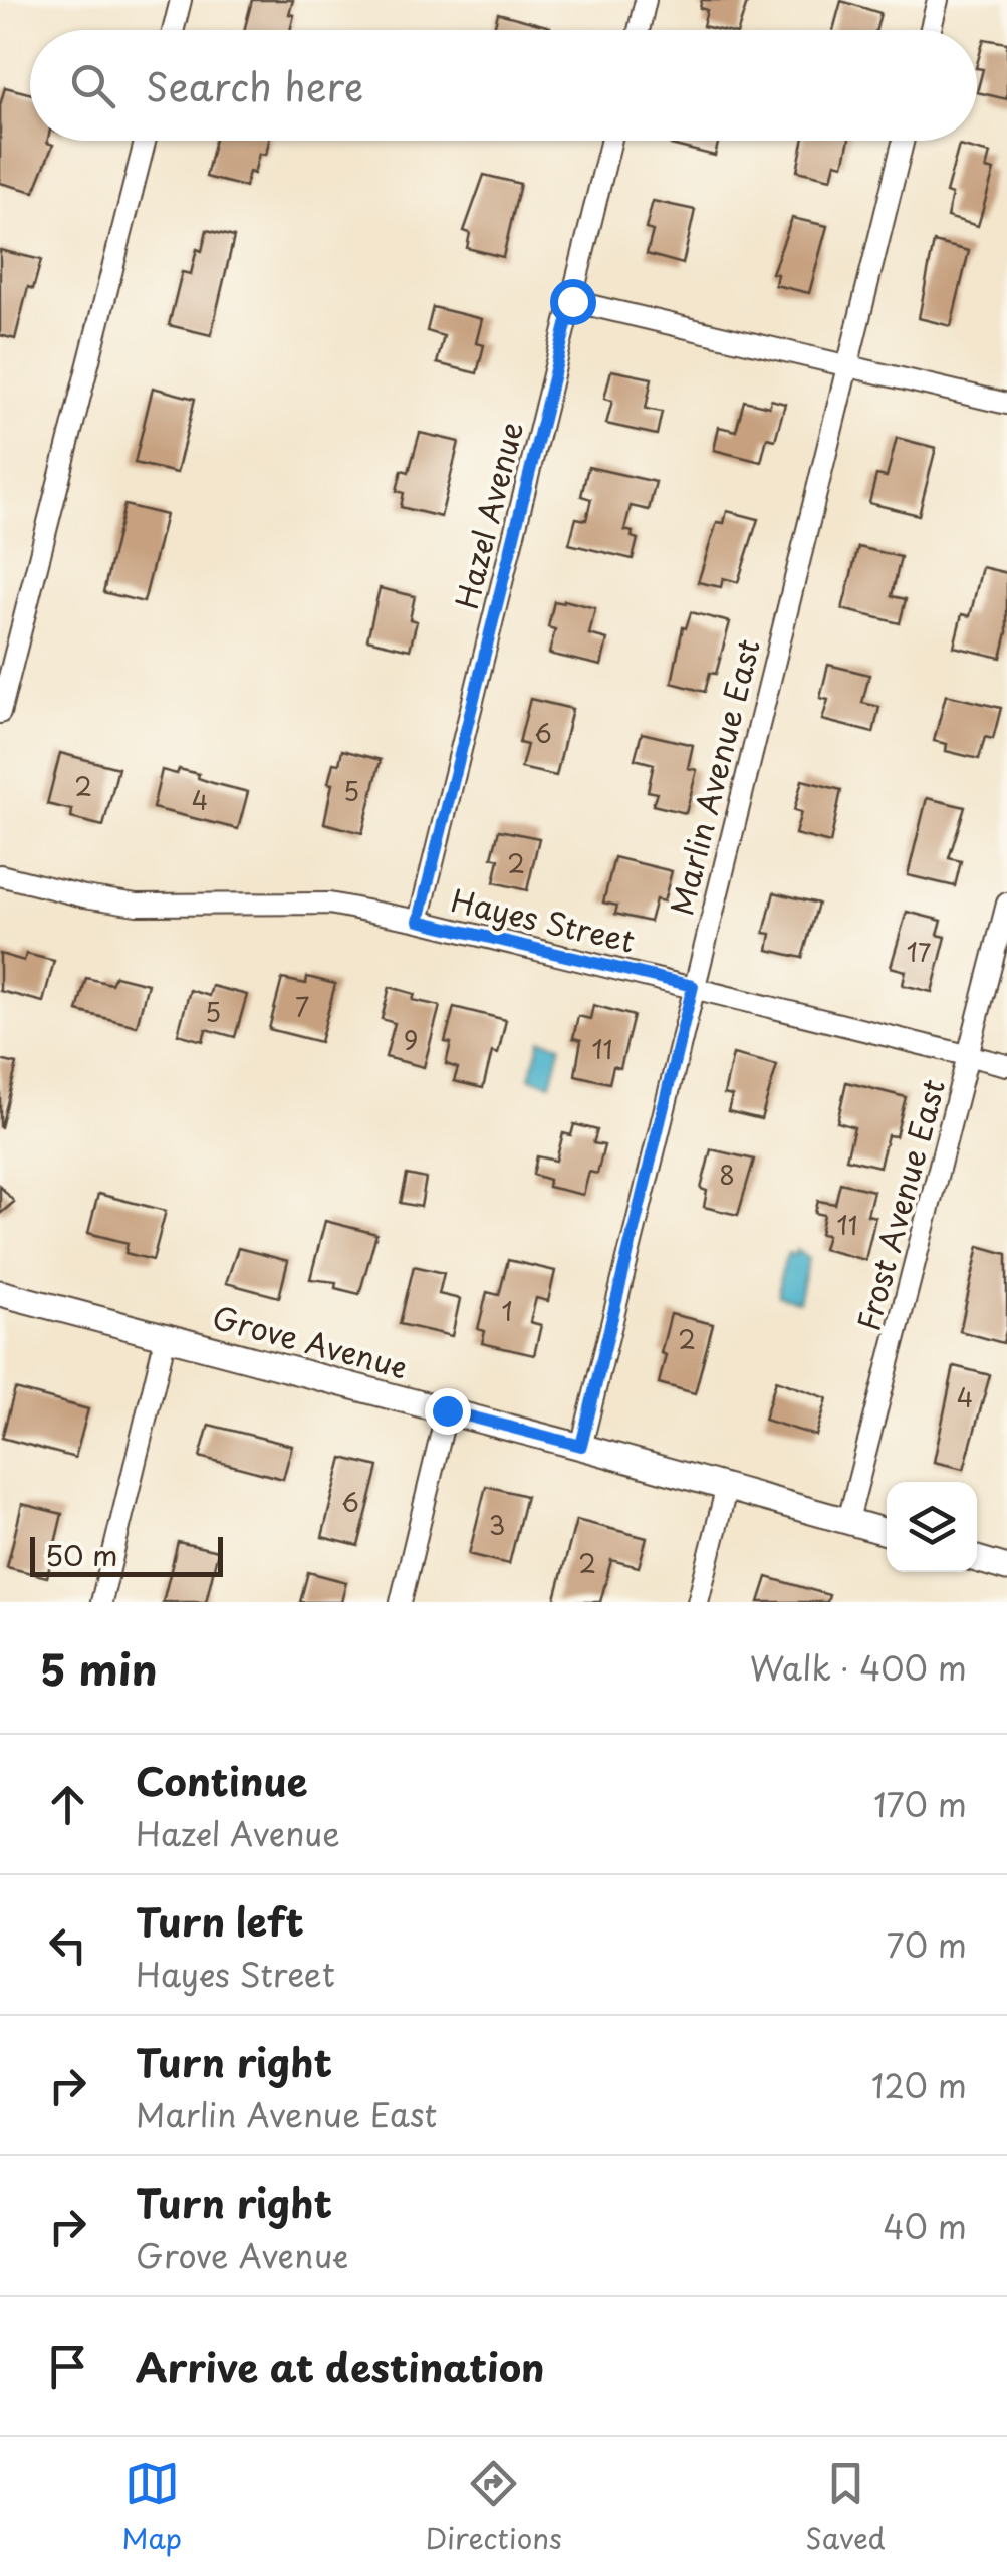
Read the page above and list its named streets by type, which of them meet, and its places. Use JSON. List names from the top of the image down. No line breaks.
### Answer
{"streets":{"street":["Hazel Avenue","Marlin Avenue East","Hayes Street","Frost Avenue East","Grove Avenue"]},"crossings":[["Hazel Avenue","Hayes Street"],["Marlin Avenue East","Hayes Street"],["Marlin Avenue East","Grove Avenue"],["Hayes Street","Frost Avenue East"],["Frost Avenue East","Grove Avenue"]],"house_numbers":["6","2","5","4","2","17","7","5","9","11","8","11","1","2","4","6","3","2"],"scale_bar":"50 m","page":{"search":"Search here","scale":"50 m","heading":["5 min","Walk · 400 m"],"list":[["Continue","Hazel Avenue","170 m"],["Turn left","Hayes Street","70 m"],["Turn right","Marlin Avenue East","120 m"],["Turn right","Grove Avenue","40 m"],"Arrive at destination"],"nav":["Map","Directions","Saved"]}}
